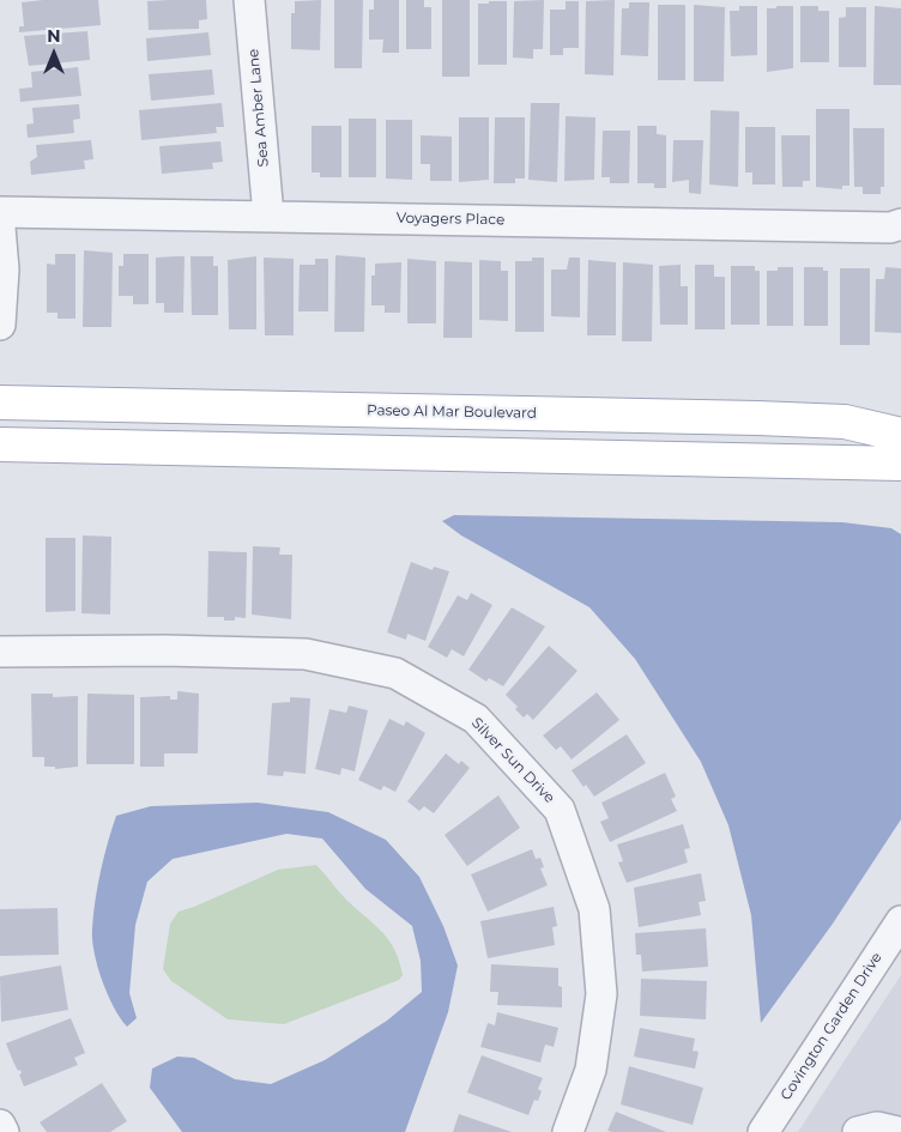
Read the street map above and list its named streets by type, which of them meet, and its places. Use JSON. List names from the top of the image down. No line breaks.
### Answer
{"streets":{"main road":["Paseo Al Mar Boulevard"],"street":["Sea Amber Lane","Voyagers Place","Silver Sun Drive","Covington Garden Drive"]},"crossings":[["Sea Amber Lane","Voyagers Place"]],"north":"top"}
